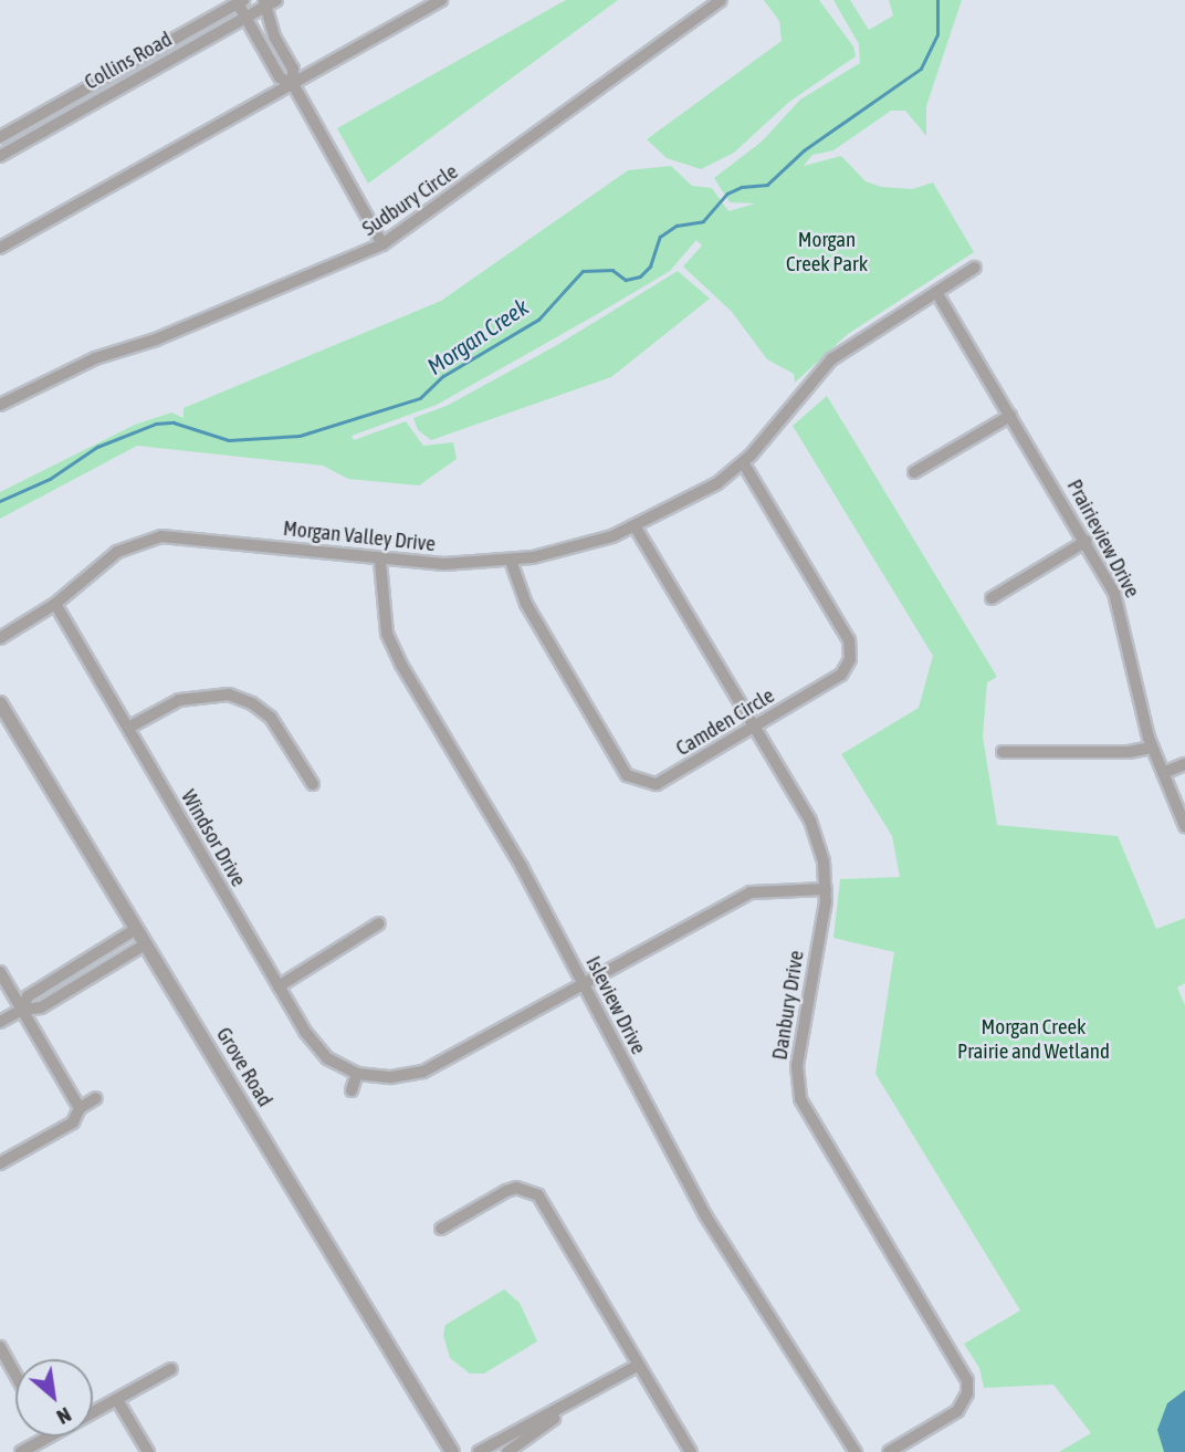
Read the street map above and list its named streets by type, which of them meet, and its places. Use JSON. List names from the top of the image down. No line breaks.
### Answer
{"streets":{"street":["Collins Road","Sudbury Circle","Morgan Valley Drive","Prairieview Drive","Camden Circle","Windsor Drive","Isleview Drive","Danbury Drive","Grove Road"]},"crossings":[["Morgan Valley Drive","Prairieview Drive"],["Morgan Valley Drive","Camden Circle"],["Morgan Valley Drive","Windsor Drive"],["Morgan Valley Drive","Isleview Drive"],["Morgan Valley Drive","Danbury Drive"],["Camden Circle","Danbury Drive"],["Windsor Drive","Isleview Drive"],["Windsor Drive","Danbury Drive"]],"water":["Morgan Creek"],"parks":["Morgan Creek Park","Morgan Creek Prairie and Wetland"],"north":"bottom right"}
